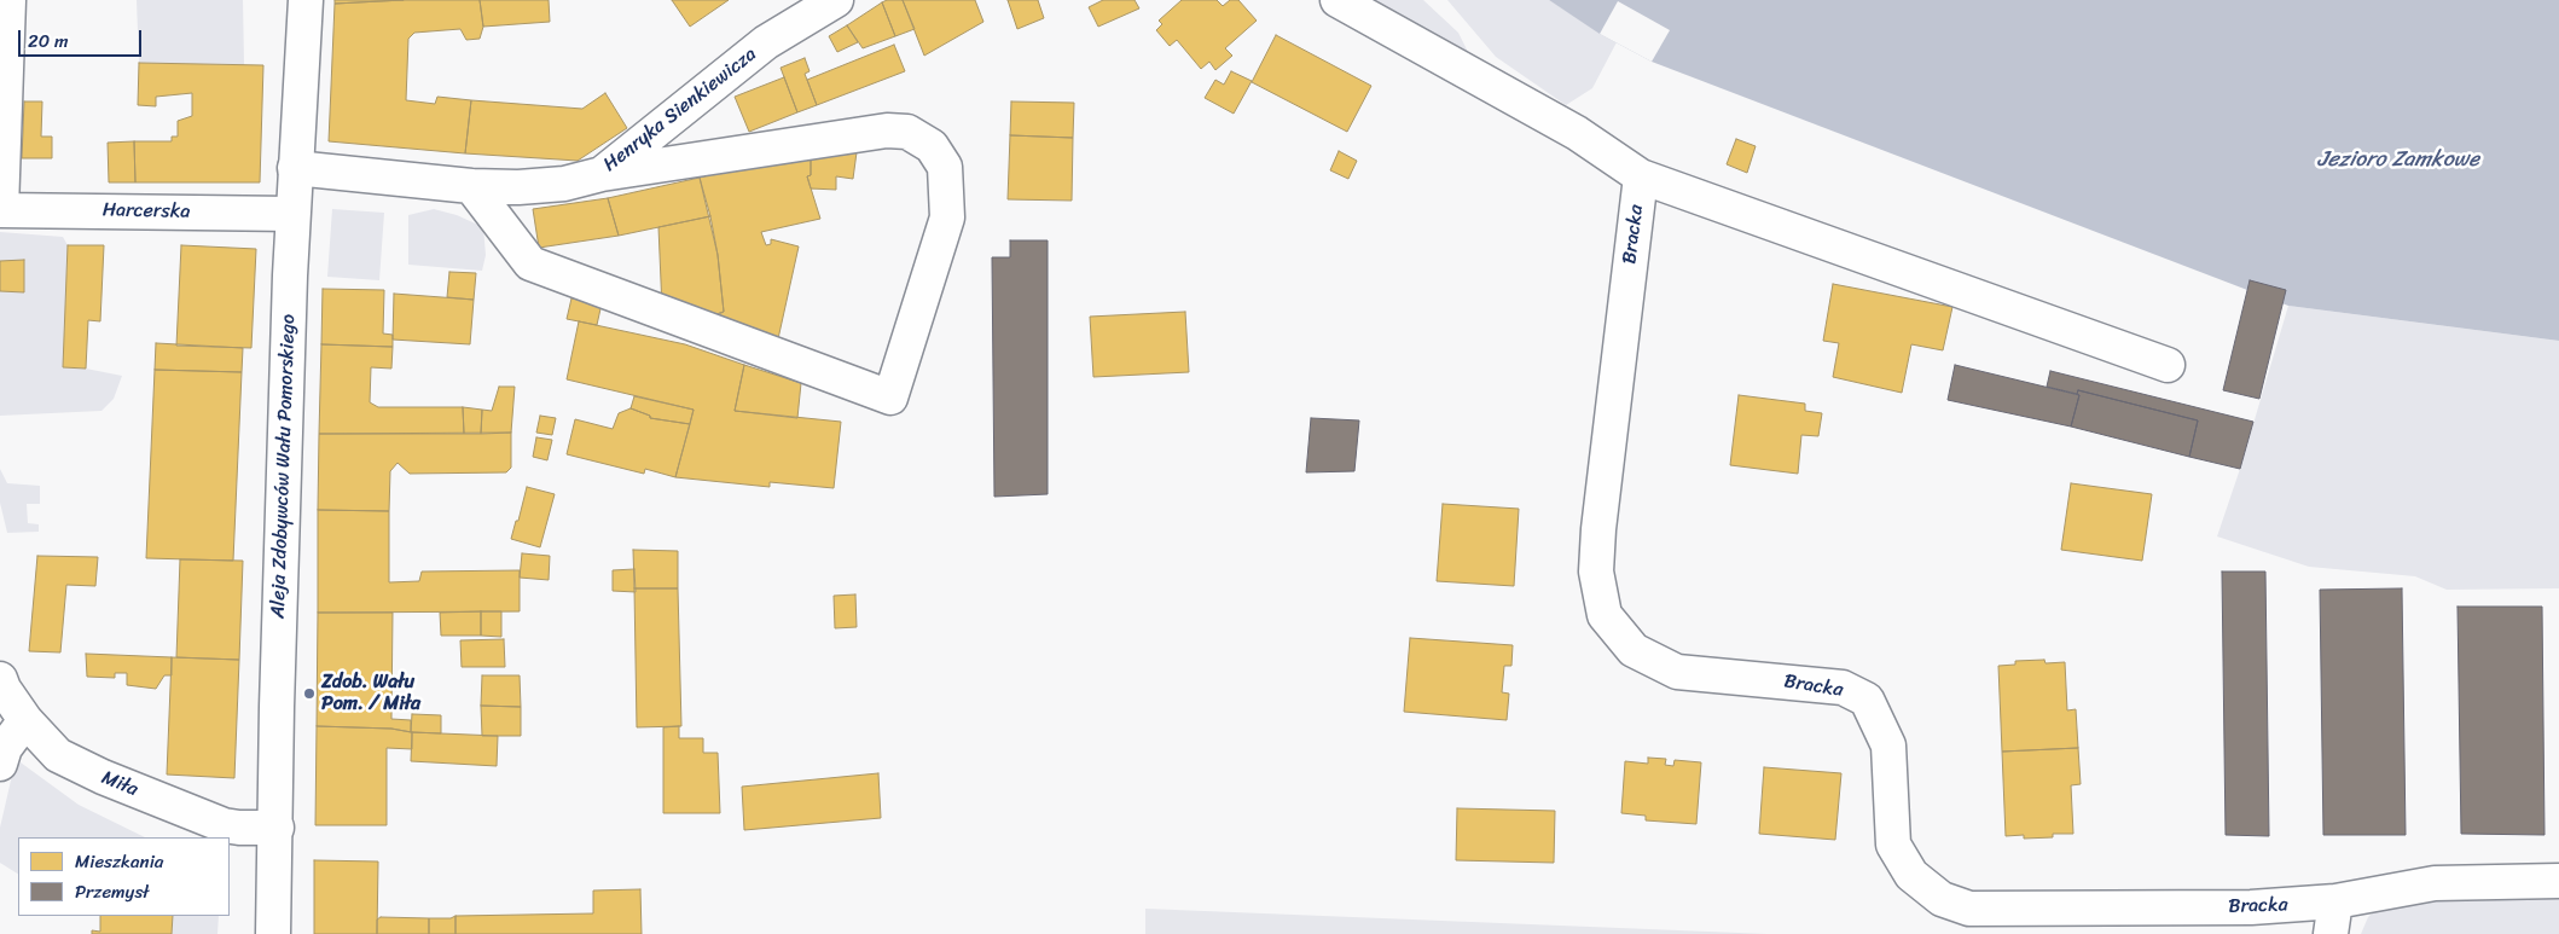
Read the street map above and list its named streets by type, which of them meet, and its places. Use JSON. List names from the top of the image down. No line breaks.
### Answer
{"streets":{"street":["Henryka Sienkiewicza","Harcerska","Bracka","Aleja Zdobywców Wału Pomorskiego","Miła"]},"crossings":[["Henryka Sienkiewicza","Aleja Zdobywców Wału Pomorskiego"],["Harcerska","Aleja Zdobywców Wału Pomorskiego"],["Aleja Zdobywców Wału Pomorskiego","Miła"]],"water":["Jezioro Zamkowe"],"places":["Zdob. Wału Pom. / Miła"],"legend":["Mieszkania","Przemysł"],"scale_bar":"20 m"}
